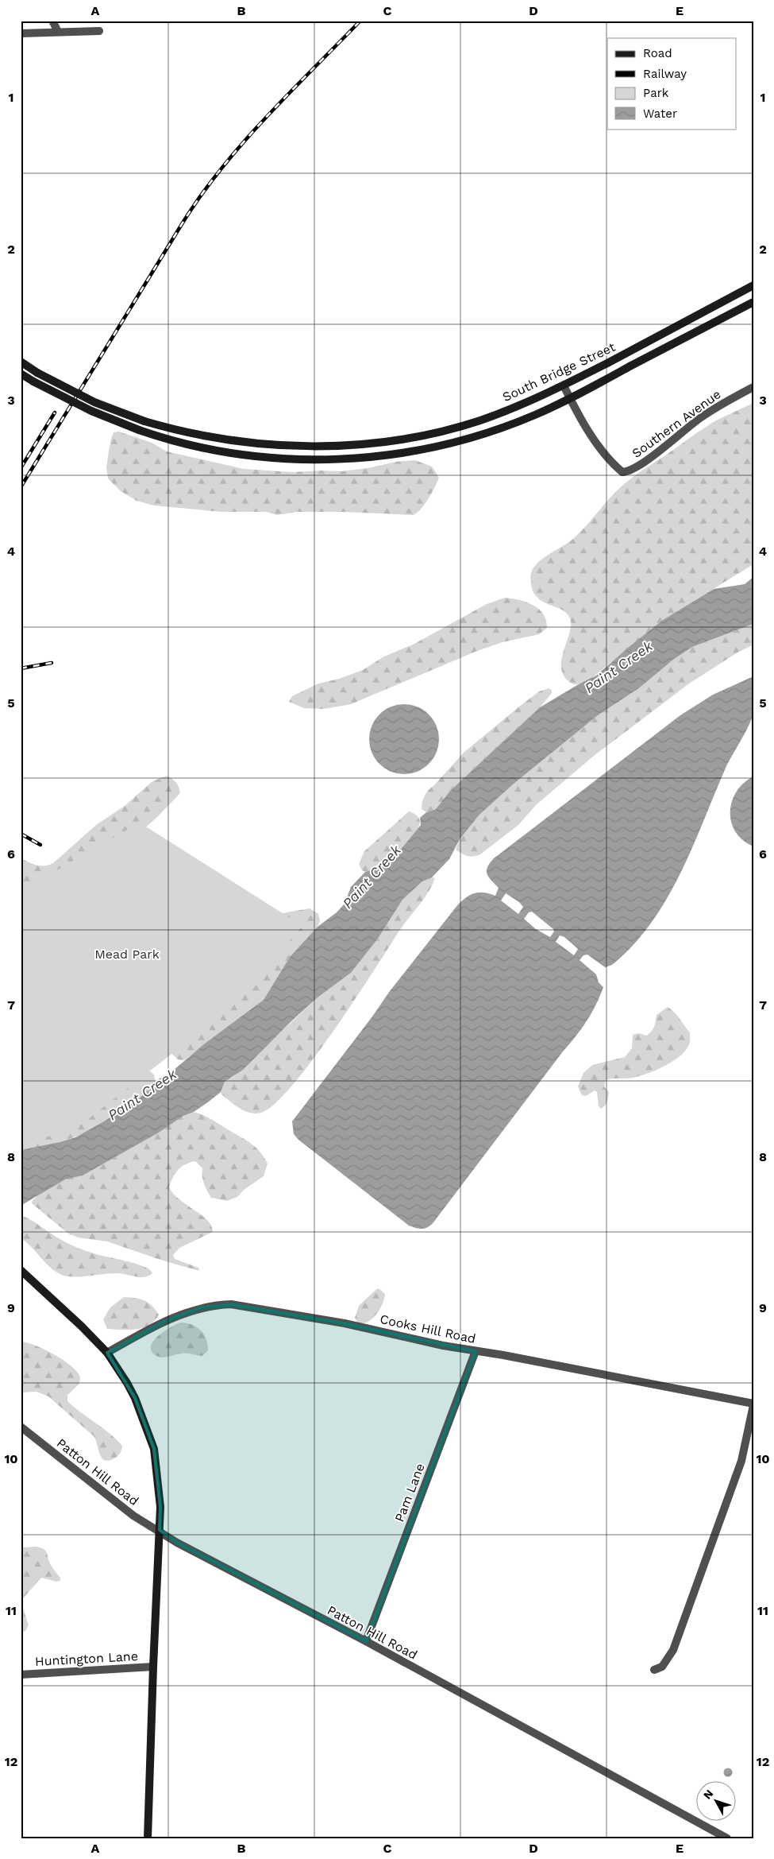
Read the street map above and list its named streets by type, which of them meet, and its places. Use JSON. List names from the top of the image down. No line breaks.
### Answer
{"streets":{"main road":["South Bridge Street"],"street":["Southern Avenue","Cooks Hill Road","Patton Hill Road","Pam Lane","Huntington Lane"]},"crossings":[["South Bridge Street","Southern Avenue"],["Cooks Hill Road","Pam Lane"],["Patton Hill Road","Pam Lane"]],"water":["Paint Creek"],"parks":["Mead Park"],"legend":["Road","Railway","Park","Water"],"north":"top left","grid":{"columns":["A","B","C","D","E"],"rows":["1","2","3","4","5","6","7","8","9","10","11","12"]}}
